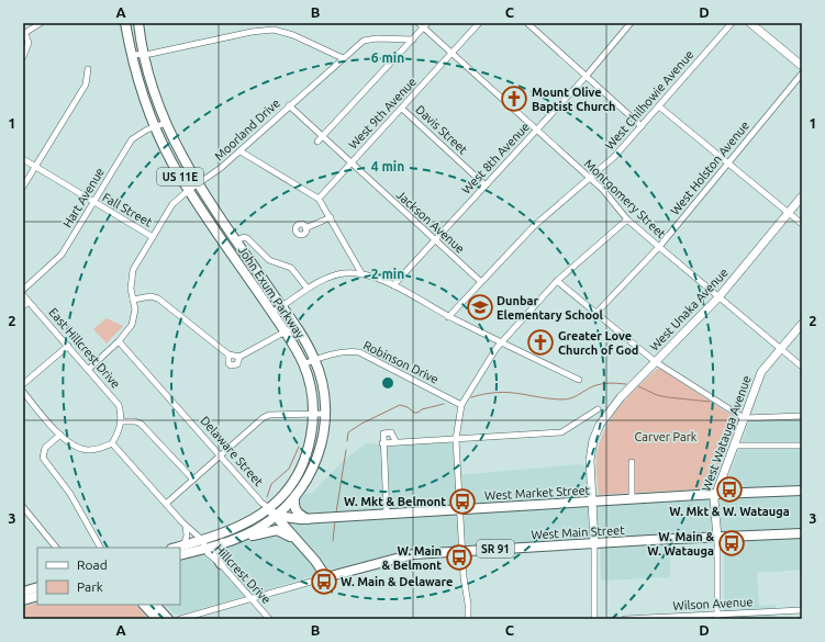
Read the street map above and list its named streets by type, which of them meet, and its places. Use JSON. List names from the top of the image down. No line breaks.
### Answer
{"streets":{"main road":["US 11E","John Exum Parkway","West Unaka Avenue","West Watauga Avenue","Delaware Street","West Market Street","West Main Street","SR 91"],"street":["West Chilhowie Avenue","West 9th Avenue","Moorland Drive","Davis Street","West 8th Avenue","West Holston Avenue","Hart Avenue","Montgomery Street","Fall Street","Jackson Avenue","East Hillcrest Drive","Robinson Drive","Hillcrest Drive","Wilson Avenue"]},"crossings":[["West Chilhowie Avenue","Montgomery Street"],["West Chilhowie Avenue","Jackson Avenue"],["West 9th Avenue","Davis Street"],["West 9th Avenue","Montgomery Street"],["West 9th Avenue","Jackson Avenue"],["Moorland Drive","Fall Street"],["Moorland Drive","Jackson Avenue"],["Moorland Drive","John Exum Parkway"],["Moorland Drive","East Hillcrest Drive"],["Moorland Drive","Delaware Street"],["Davis Street","West 8th Avenue"],["West 8th Avenue","Montgomery Street"],["West 8th Avenue","Jackson Avenue"],["West Holston Avenue","Montgomery Street"],["US 11E","John Exum Parkway"],["US 11E","Hillcrest Drive"],["Hart Avenue","Fall Street"],["Hart Avenue","John Exum Parkway"],["Montgomery Street","West Unaka Avenue"],["Montgomery Street","West Watauga Avenue"],["John Exum Parkway","Robinson Drive"],["John Exum Parkway","Delaware Street"],["John Exum Parkway","West Market Street"],["John Exum Parkway","Hillcrest Drive"],["West Unaka Avenue","West Market Street"],["West Unaka Avenue","West Main Street"],["West Watauga Avenue","West Market Street"],["West Watauga Avenue","West Main Street"],["West Watauga Avenue","Wilson Avenue"],["Delaware Street","West Market Street"],["Delaware Street","West Main Street"],["West Main Street","Hillcrest Drive"]],"parks":["Carver Park"],"places":{"church":["Mount Olive Baptist Church","Greater Love Church of God"],"school or university":["Dunbar Elementary School"],"bus stop":["W. Mkt & W. Watauga","W. Mkt & Belmont","W. Main & W. Watauga","W. Main & Belmont","W. Main & Delaware"]},"legend":["Road","Park"],"grid":{"columns":["A","B","C","D"],"rows":["1","2","3"]},"rings":["6 min","4 min","2 min"]}
